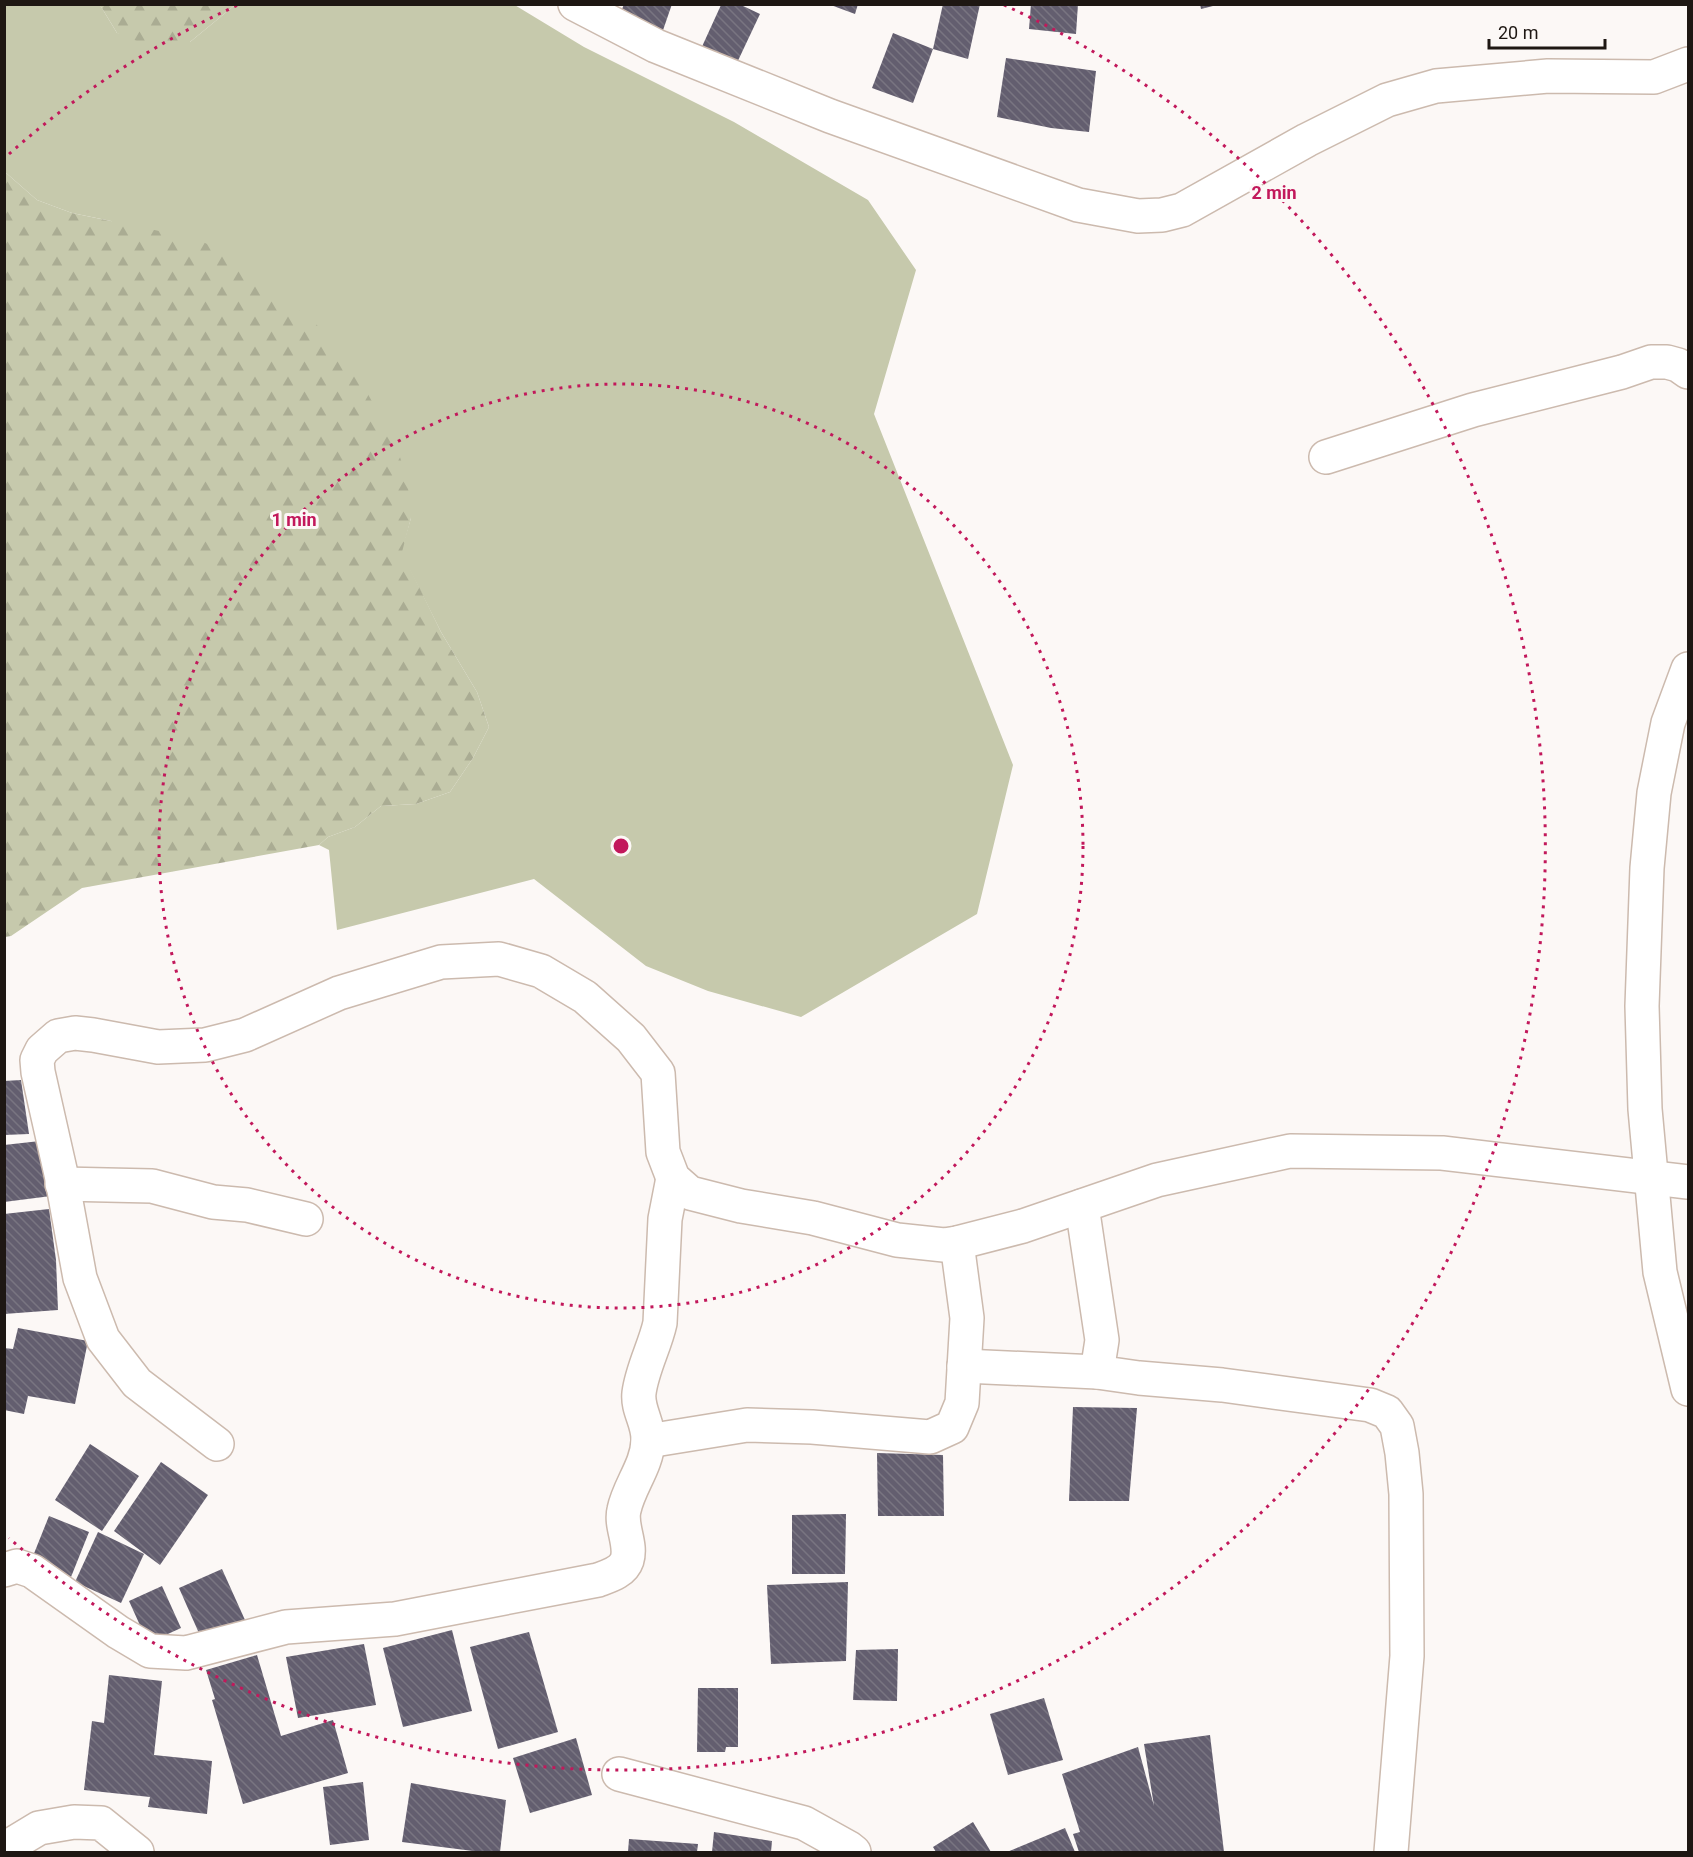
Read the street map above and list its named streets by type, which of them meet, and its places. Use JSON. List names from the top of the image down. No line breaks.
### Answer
{"scale_bar":"20 m","rings":["2 min","1 min"]}
